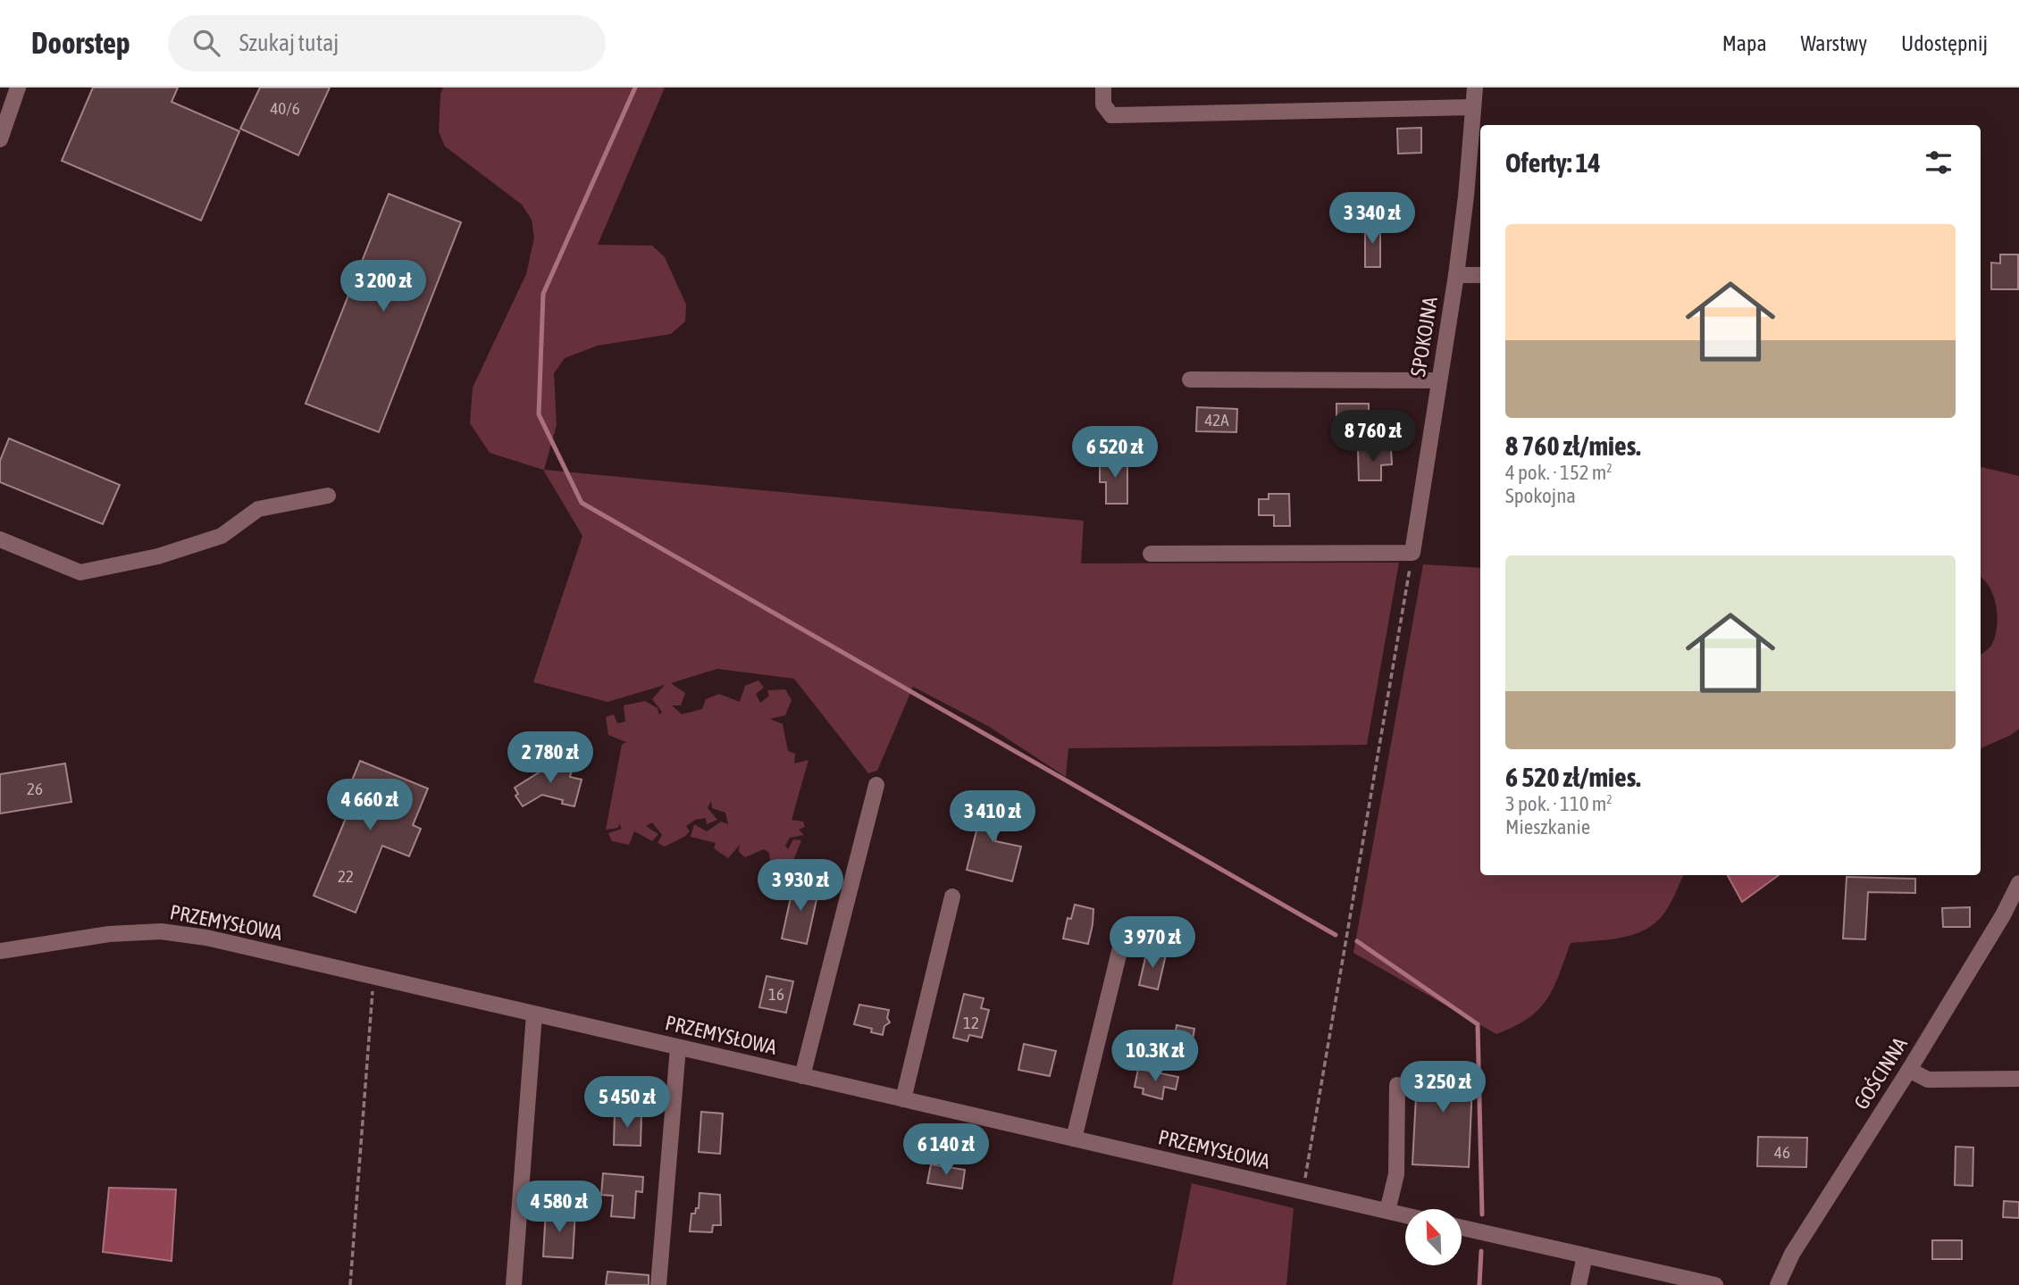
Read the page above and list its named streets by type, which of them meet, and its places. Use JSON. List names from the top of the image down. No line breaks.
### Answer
{"streets":{"street":["SPOKOJNA","PRZEMYSŁOWA","GOŚCINNA"]},"house_numbers":["40/6","42A","26","22","16","12","46"],"north":"top left","page":{"header":"Doorstep","search":"Szukaj tutaj","nav":["Mapa","Warstwy","Udostępnij"],"heading":"Oferty: 14","price":["3 340 zł","3 200 zł","8 760 zł","6 520 zł","2 780 zł","4 660 zł","3 410 zł","3 930 zł","3 970 zł","10.3K zł","3 250 zł","5 450 zł","6 140 zł","4 580 zł"],"list":[{"name":"8 760 zł/mies.","note":"4 pok. · 152 m² · Spokojna"},{"name":"6 520 zł/mies.","note":"3 pok. · 110 m² · Mieszkanie"}]}}
